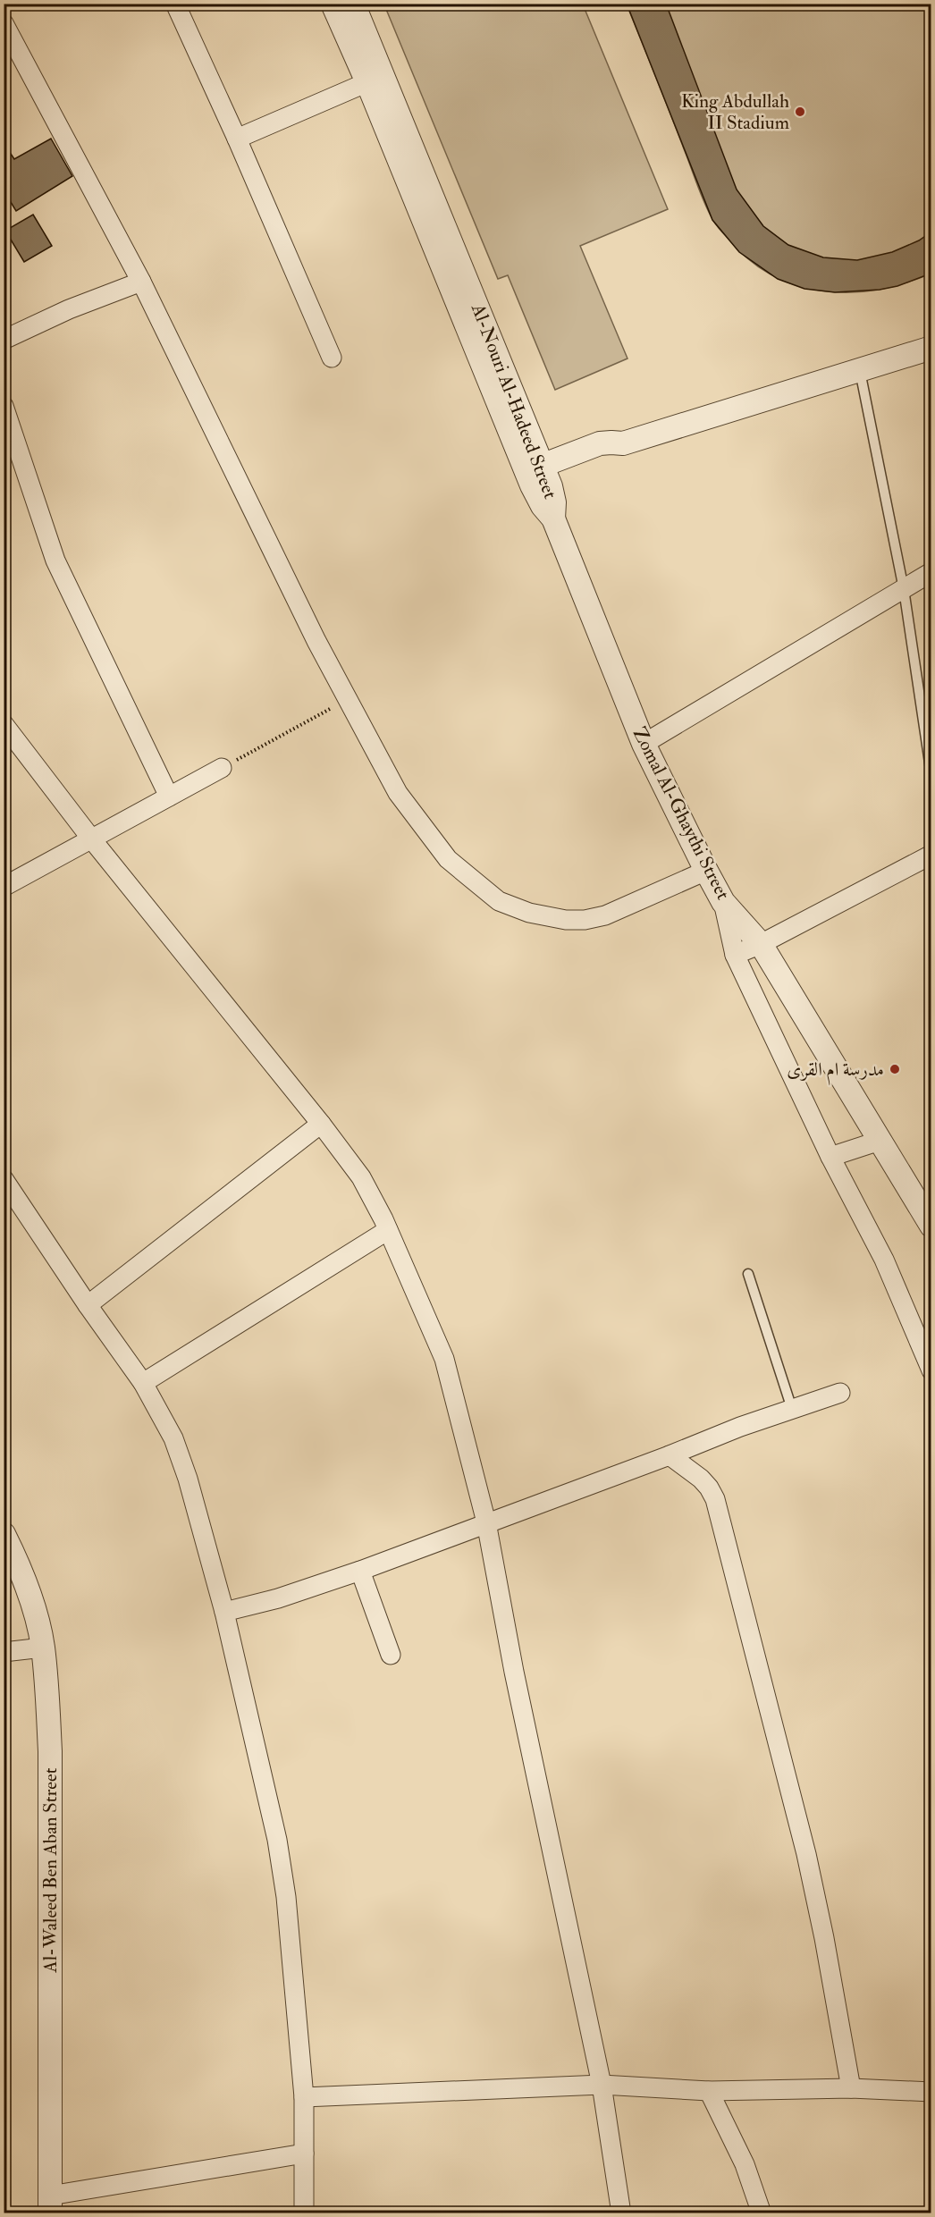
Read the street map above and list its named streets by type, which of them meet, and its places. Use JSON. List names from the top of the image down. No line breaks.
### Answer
{"streets":{"street":["Al-Nouri Al-Hadeed Street","Zomal Al-Ghaythi Street","Al-Waleed Ben Aban Street"]},"crossings":[["Al-Nouri Al-Hadeed Street","Zomal Al-Ghaythi Street"]],"places":["King Abdullah II Stadium","مدرسة ام القرى"]}
